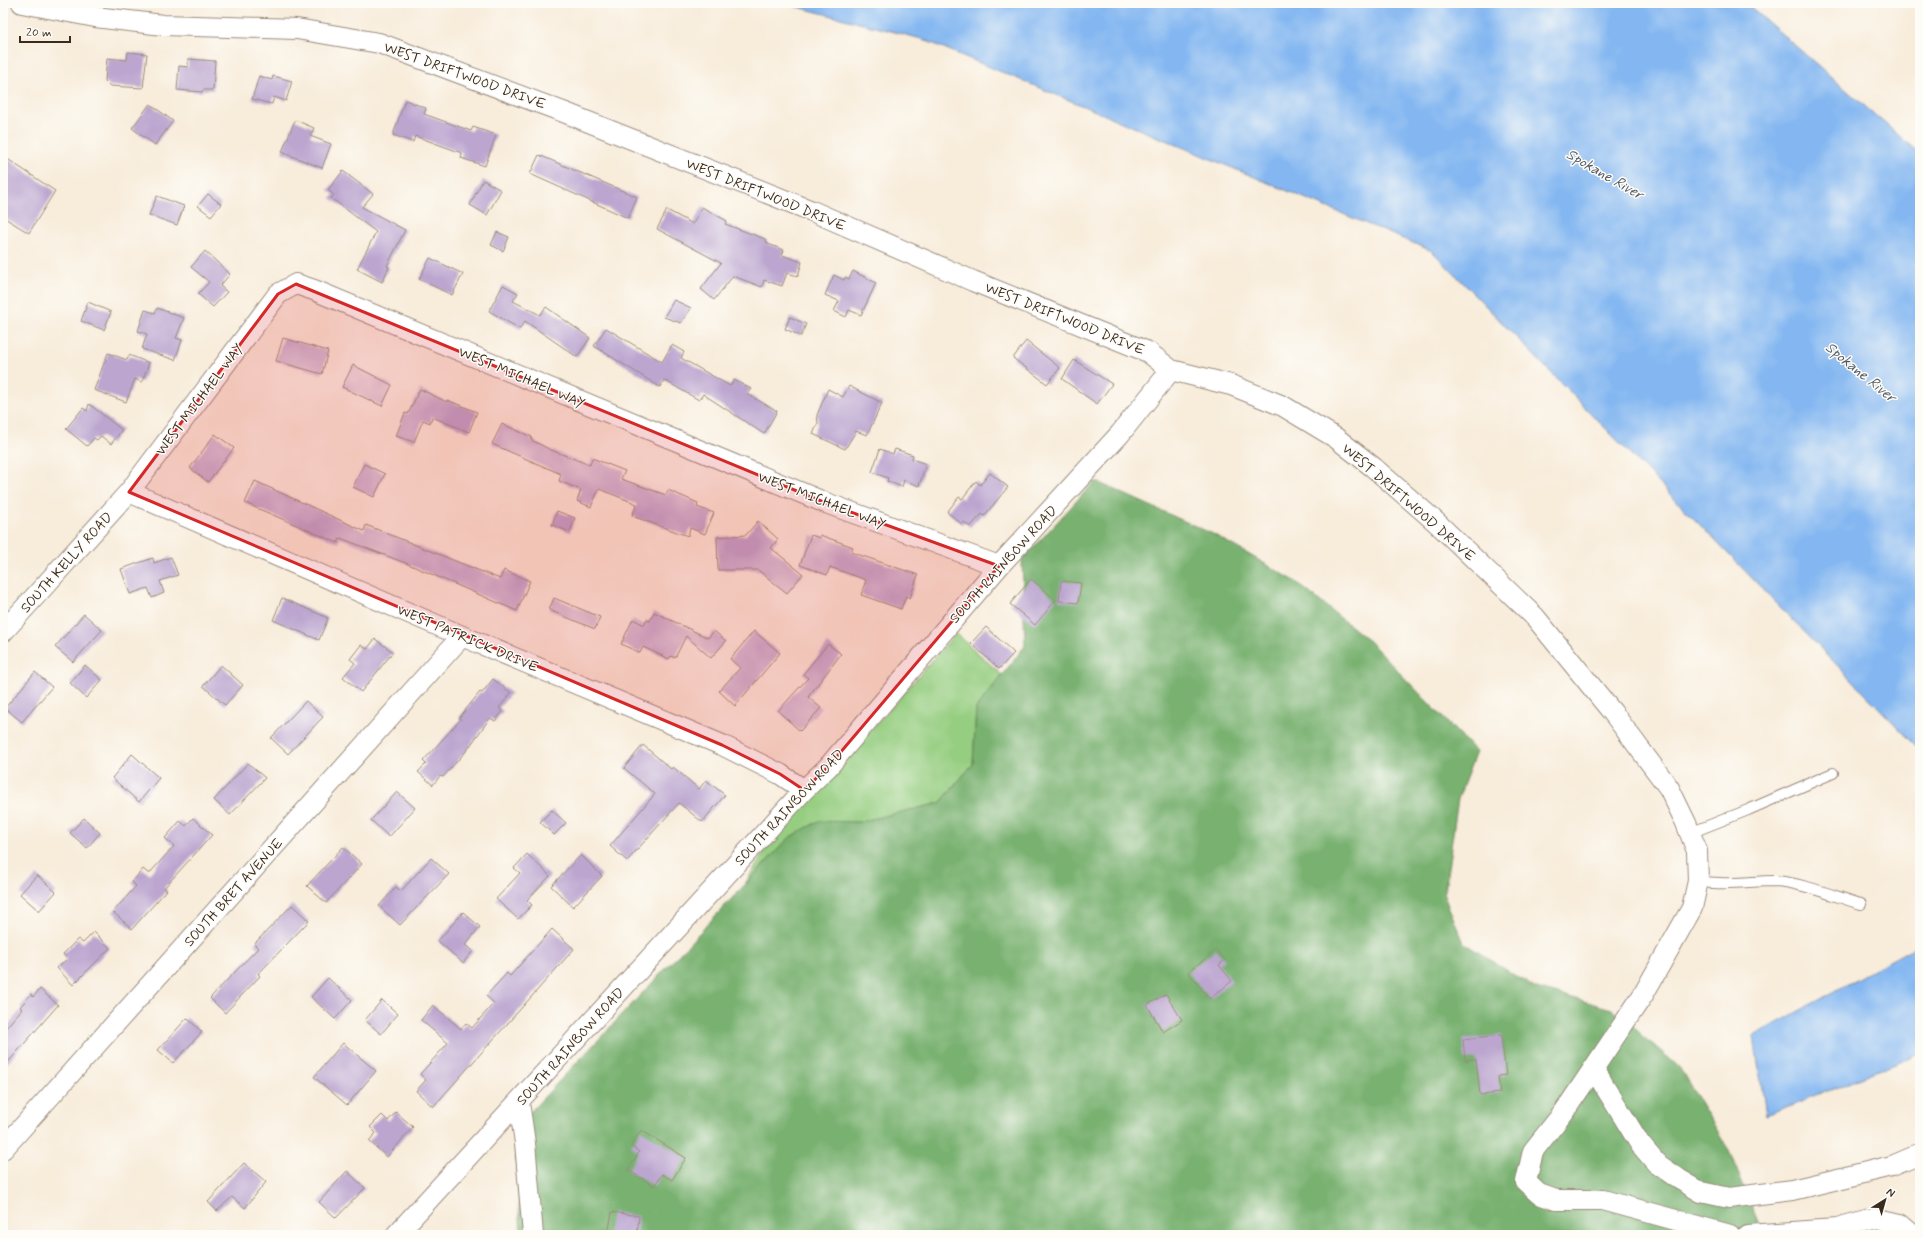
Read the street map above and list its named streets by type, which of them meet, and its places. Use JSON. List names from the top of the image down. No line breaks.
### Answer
{"streets":{"street":["WEST DRIFTWOOD DRIVE","WEST MICHAEL WAY","SOUTH KELLY ROAD","SOUTH RAINBOW ROAD","WEST PATRICK DRIVE","SOUTH BRET AVENUE"]},"crossings":[["WEST DRIFTWOOD DRIVE","SOUTH RAINBOW ROAD"],["WEST MICHAEL WAY","SOUTH KELLY ROAD"],["WEST MICHAEL WAY","SOUTH RAINBOW ROAD"],["WEST MICHAEL WAY","WEST PATRICK DRIVE"],["SOUTH KELLY ROAD","WEST PATRICK DRIVE"],["SOUTH RAINBOW ROAD","WEST PATRICK DRIVE"],["WEST PATRICK DRIVE","SOUTH BRET AVENUE"]],"water":["Spokane River"],"scale_bar":"20 m","north":"top right"}
